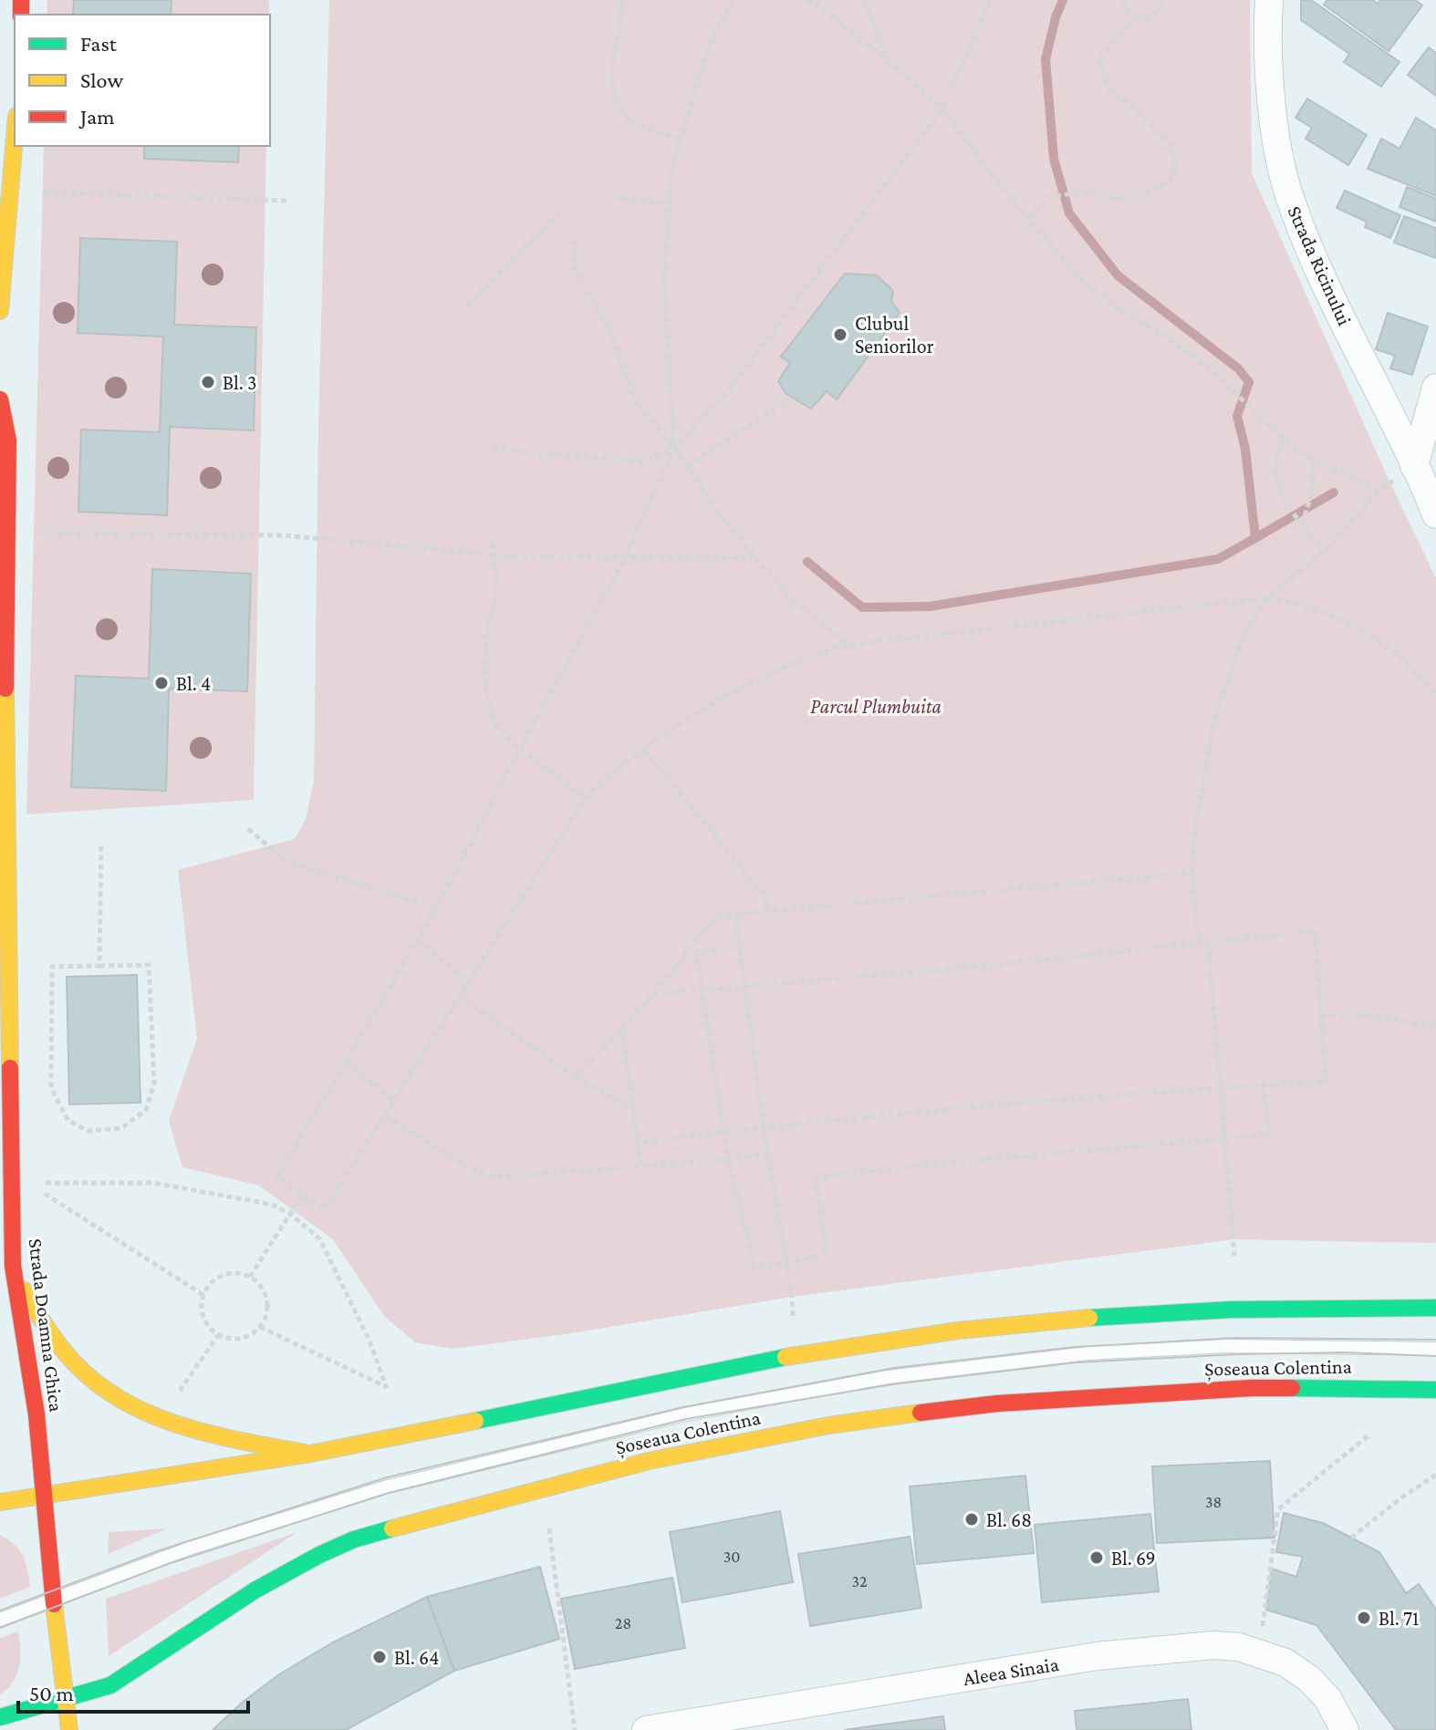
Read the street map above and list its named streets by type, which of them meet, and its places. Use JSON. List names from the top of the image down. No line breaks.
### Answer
{"streets":{"main road":["Strada Doamna Ghica","Șoseaua Colentina"],"street":["Strada Ricinului","Aleea Sinaia"]},"crossings":[["Strada Doamna Ghica","Șoseaua Colentina"]],"parks":["Parcul Plumbuita"],"places":["Clubul Seniorilor","Bl. 3","Bl. 4","Bl. 68","Bl. 69","Bl. 71","Bl. 64"],"house_numbers":["38","30","32","28"],"legend":["Fast","Slow","Jam"],"scale_bar":"50 m"}
